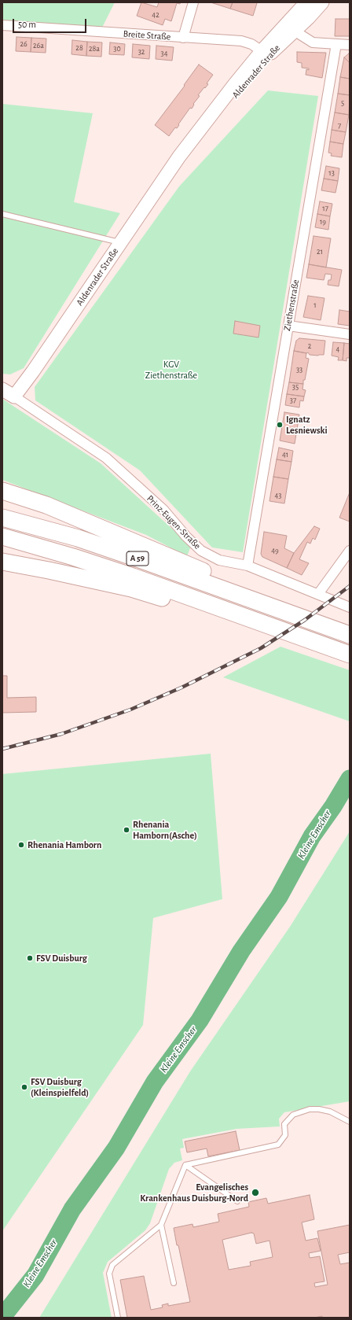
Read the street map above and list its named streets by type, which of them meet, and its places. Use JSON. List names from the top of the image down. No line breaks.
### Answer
{"streets":{"highway":["A 59"],"street":["Breite Straße","Aldenrader Straße","Ziethenstraße","Prinz-Eugen-Straße"]},"crossings":[["Breite Straße","Aldenrader Straße"],["Aldenrader Straße","Prinz-Eugen-Straße"],["Ziethenstraße","Prinz-Eugen-Straße"]],"water":["Kleine Emscher"],"parks":["KGV Ziethenstraße"],"places":["Ignatz Lesniewski","Rhenania Hamborn(Asche)","Rhenania Hamborn","FSV Duisburg","FSV Duisburg (Kleinspielfeld)","Evangelisches Krankenhaus Duisburg-Nord"],"house_numbers":["42","26","26a","28","28a","30","32","34","5","7","13","17","19","21","1","2","4","33","35","37","41","43","49"],"scale_bar":"50 m"}
